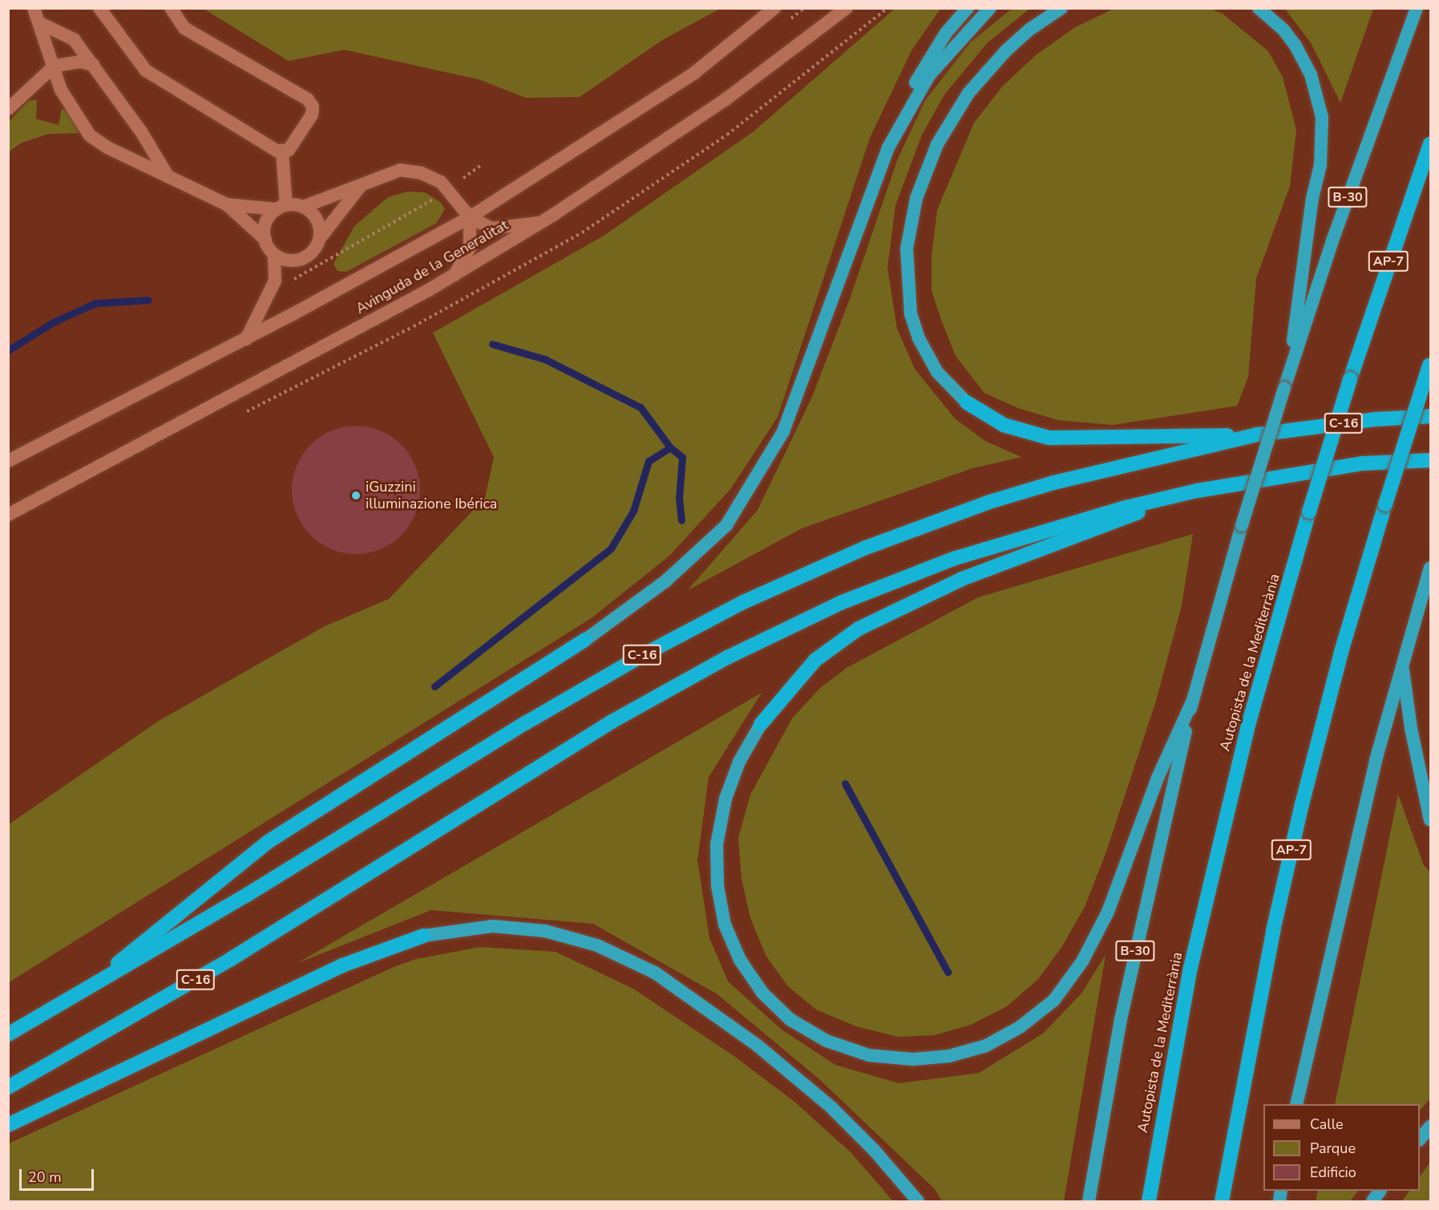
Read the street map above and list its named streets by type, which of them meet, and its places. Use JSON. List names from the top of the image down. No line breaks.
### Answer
{"streets":{"highway":["B-30","AP-7","C-16","Autopista de la Mediterrània"],"street":["Avinguda de la Generalitat"]},"places":["iGuzzini illuminazione Ibérica"],"legend":["Calle","Parque","Edificio"],"scale_bar":"20 m"}
